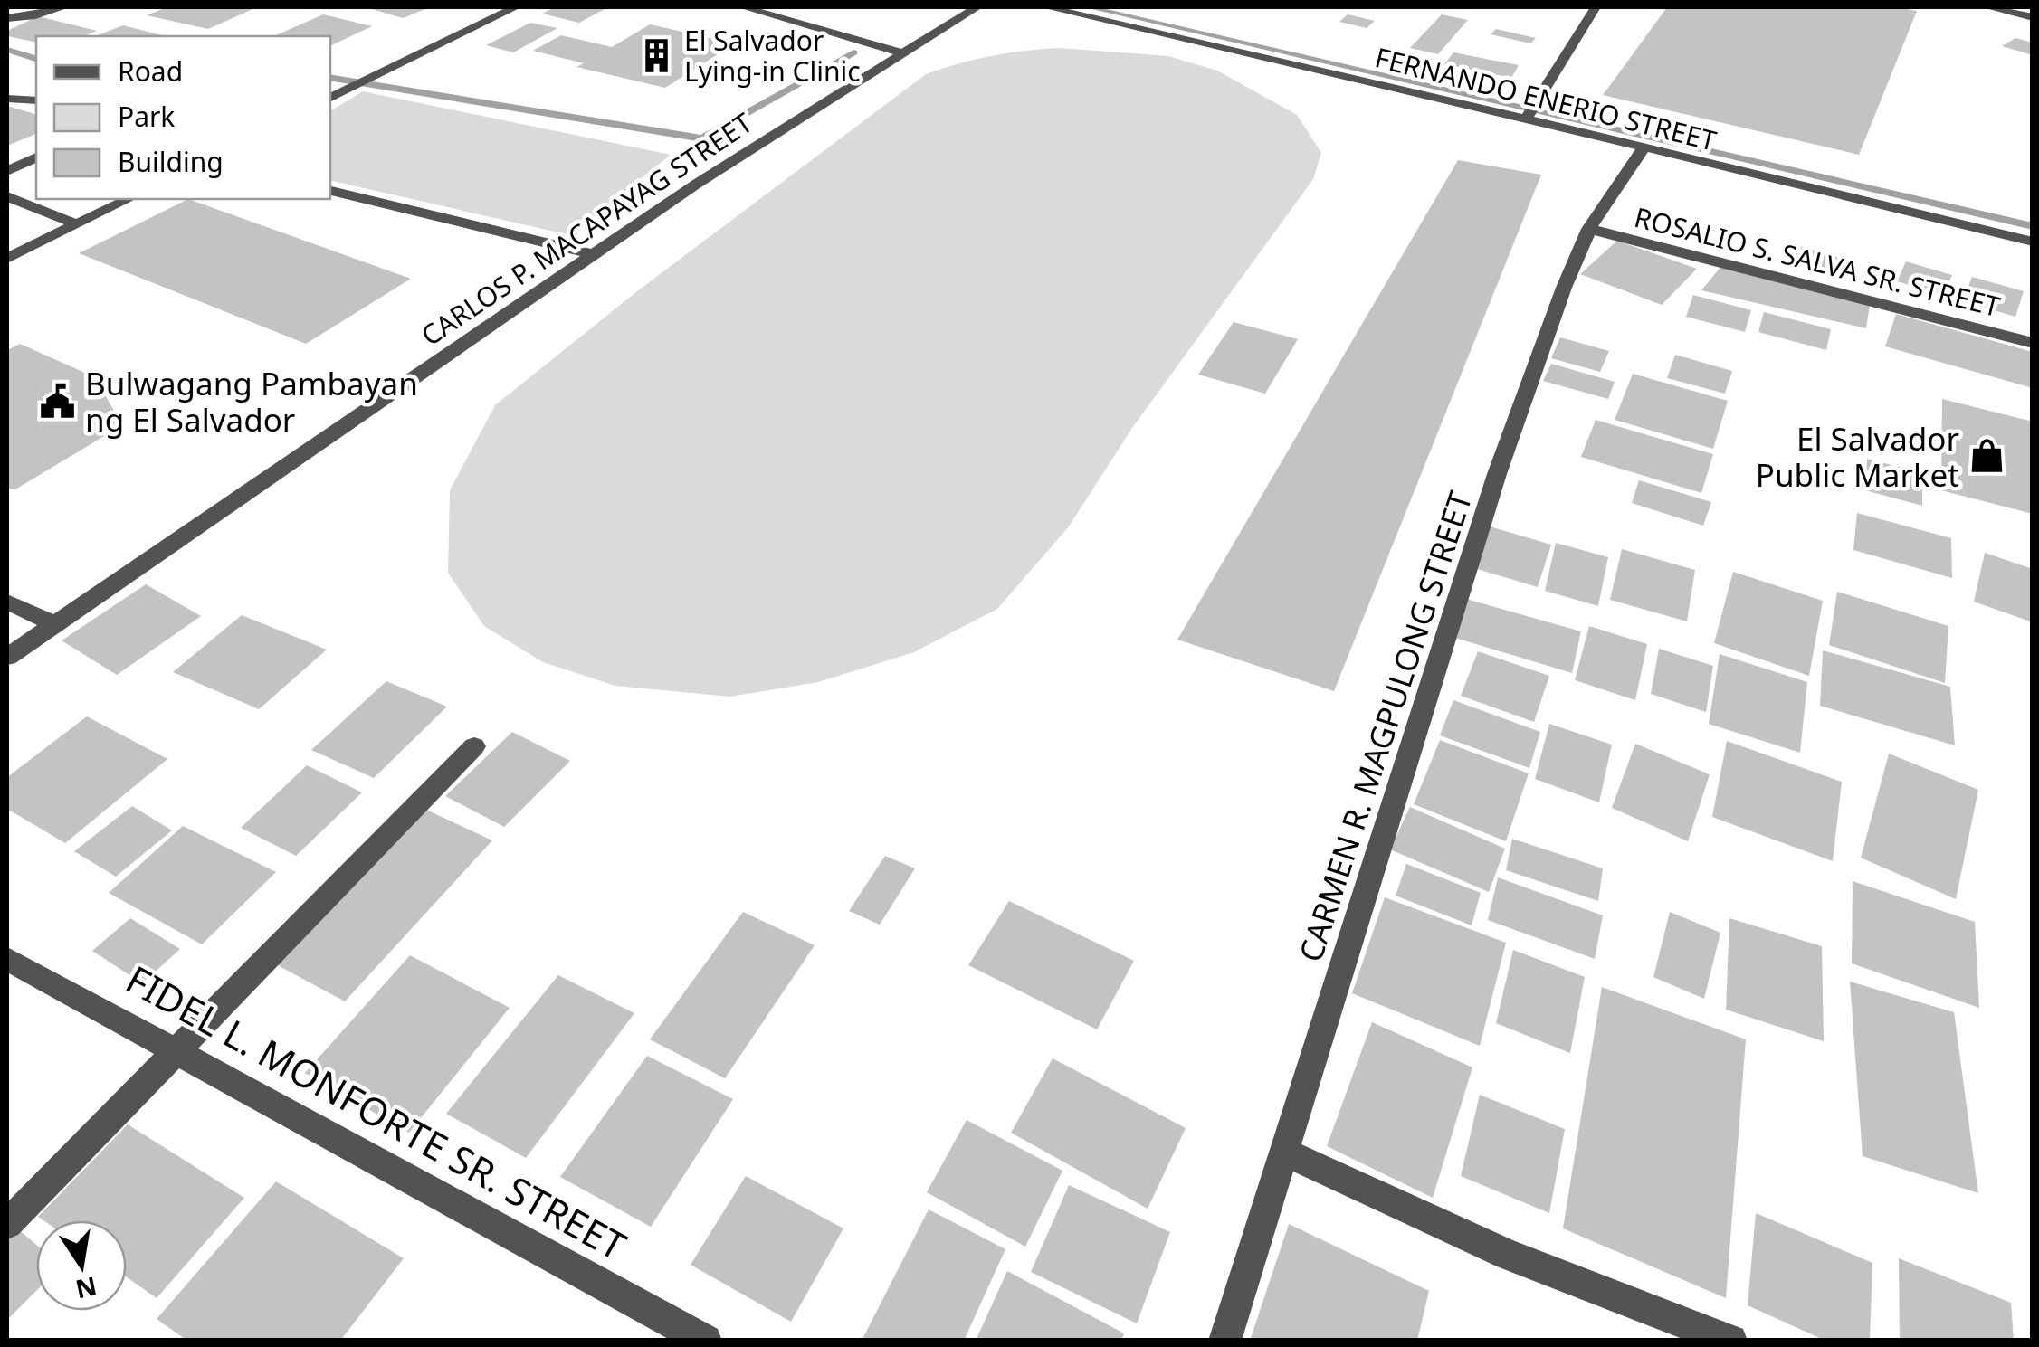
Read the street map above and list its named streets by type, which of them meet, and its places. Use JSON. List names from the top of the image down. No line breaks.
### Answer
{"streets":{"street":["FERNANDO ENERIO STREET","CARLOS P. MACAPAYAG STREET","ROSALIO S. SALVA SR. STREET","CARMEN R. MAGPULONG STREET","FIDEL L. MONFORTE SR. STREET"]},"crossings":[["FERNANDO ENERIO STREET","CARMEN R. MAGPULONG STREET"],["ROSALIO S. SALVA SR. STREET","CARMEN R. MAGPULONG STREET"]],"places":{"building":["El Salvador Lying-in Clinic"],"public building":["Bulwagang Pambayan ng El Salvador"],"shop":["El Salvador Public Market"]},"legend":["Road","Park","Building"],"north":"bottom"}
